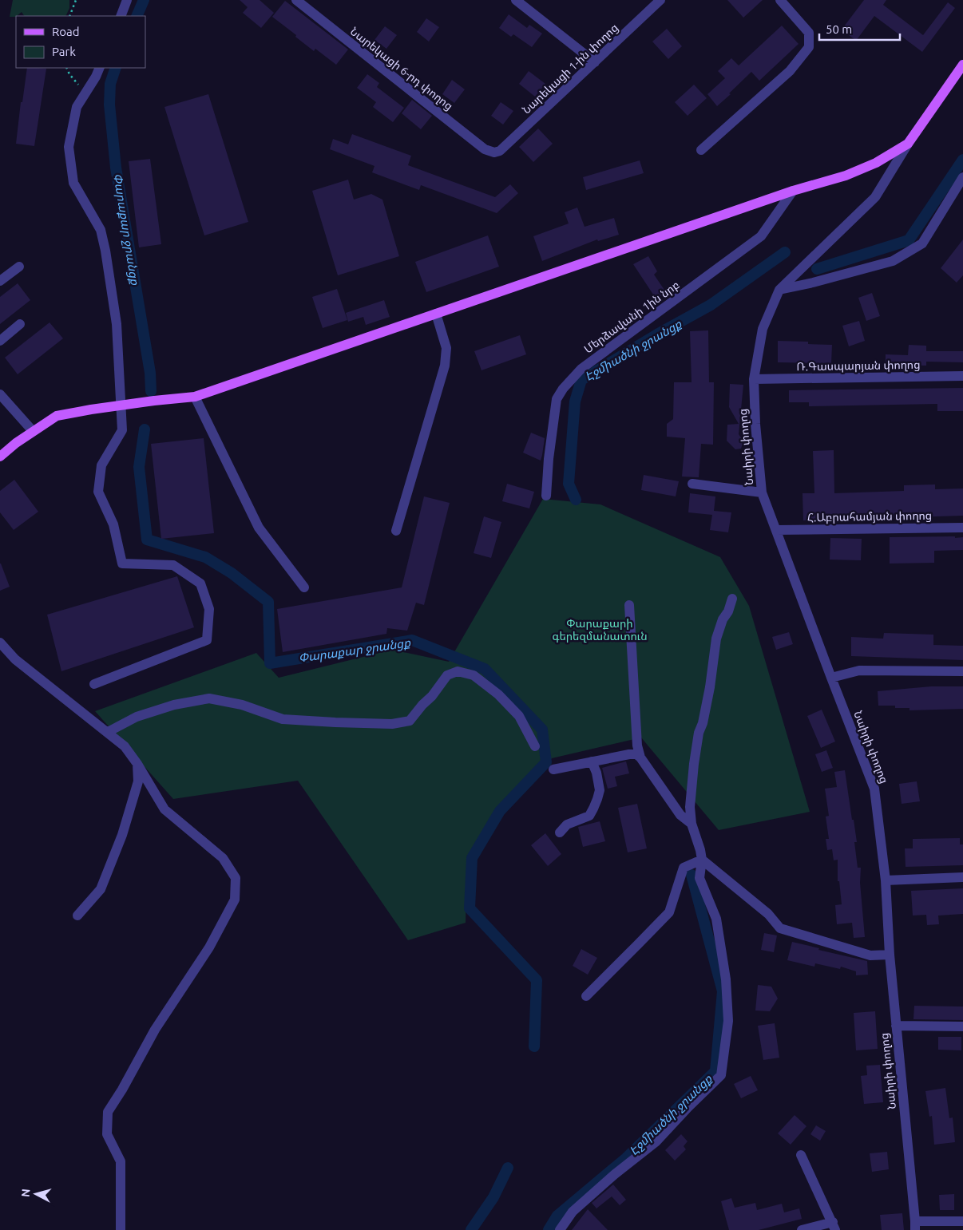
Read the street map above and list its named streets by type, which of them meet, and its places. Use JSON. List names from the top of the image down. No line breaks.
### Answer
{"streets":{"street":["Նարեկացի 6-րդ փողոց","Նարեկացի 1-ին փողոց","Մերձավանի 1ին նրբ","Ռ.Գասպարյան փողոց","Նաիրի փողոց","Հ.Աբրահամյան փողոց"]},"crossings":[["Նարեկացի 6-րդ փողոց","Նարեկացի 1-ին փողոց"],["Ռ.Գասպարյան փողոց","Նաիրի փողոց"],["Նաիրի փողոց","Հ.Աբրահամյան փողոց"]],"water":["Փարաքար ջրանցք","Էջմիածնի ջրանցք"],"parks":["Փարաքարի գերեզմանատուն"],"legend":["Road","Park"],"scale_bar":"50 m","north":"left"}
